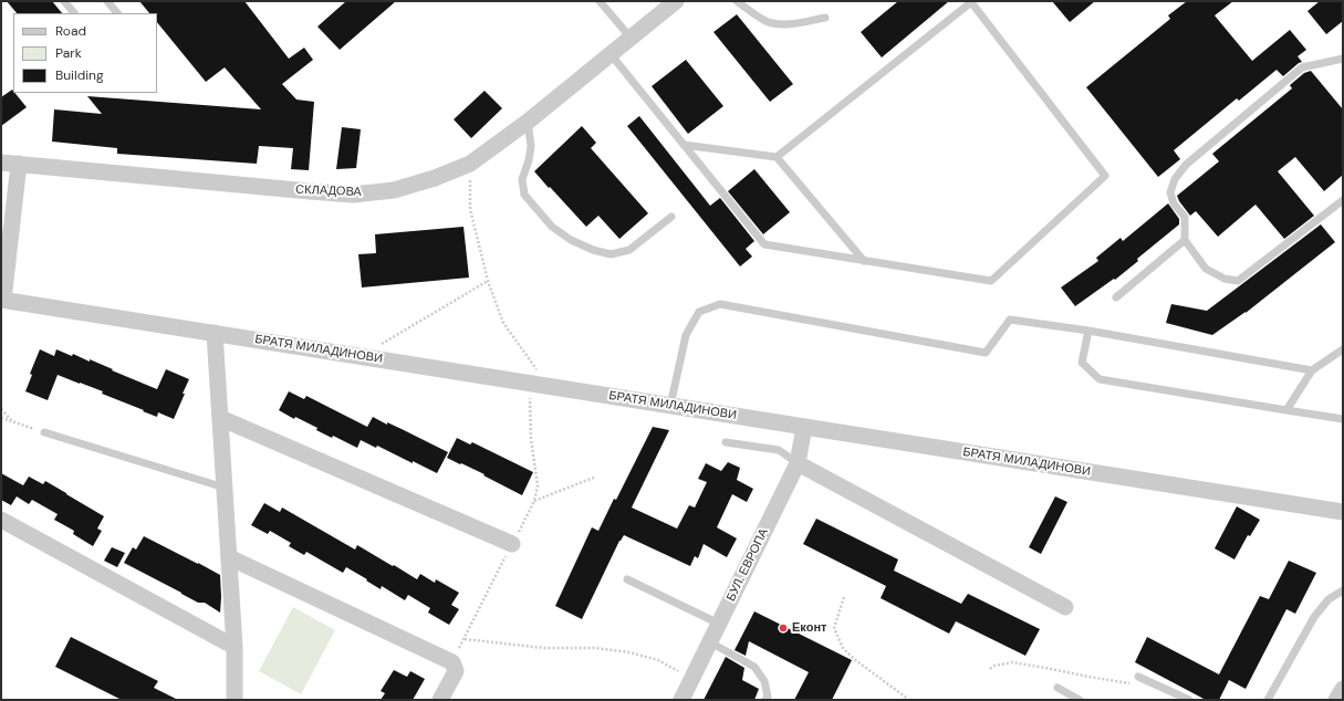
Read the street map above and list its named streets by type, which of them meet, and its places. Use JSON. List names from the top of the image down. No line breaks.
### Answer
{"streets":{"street":["СКЛАДОВА","БРАТЯ МИЛАДИНОВИ","БУЛ. ЕВРОПА"]},"crossings":[["БРАТЯ МИЛАДИНОВИ","БУЛ. ЕВРОПА"]],"places":["Еконт"],"legend":["Road","Park","Building"]}
